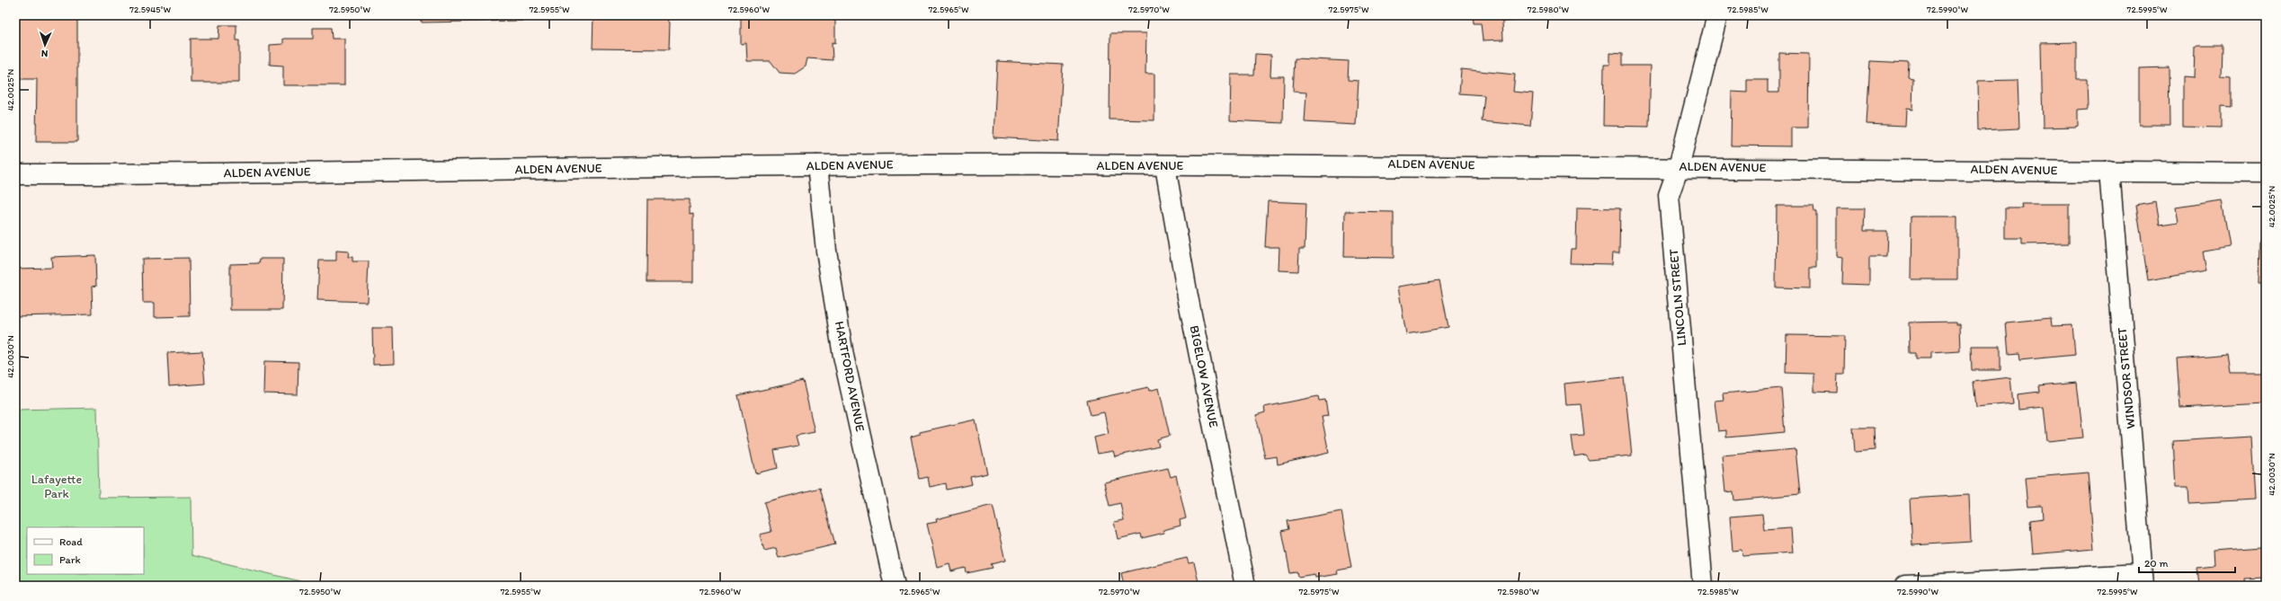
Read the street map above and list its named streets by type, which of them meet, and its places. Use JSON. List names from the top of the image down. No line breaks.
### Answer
{"streets":{"street":["ALDEN AVENUE","LINCOLN STREET","HARTFORD AVENUE","BIGELOW AVENUE","WINDSOR STREET"]},"crossings":[["ALDEN AVENUE","LINCOLN STREET"],["ALDEN AVENUE","HARTFORD AVENUE"],["ALDEN AVENUE","BIGELOW AVENUE"],["ALDEN AVENUE","WINDSOR STREET"]],"parks":["Lafayette Park"],"legend":["Road","Park"],"scale_bar":"20 m","north":"bottom","coordinates":["72.5945°W","72.5950°W","72.5955°W","72.5960°W","72.5965°W","72.5970°W","72.5975°W","72.5980°W","72.5985°W","72.5990°W","72.5995°W","42.0025°N","42.0030°N"]}
